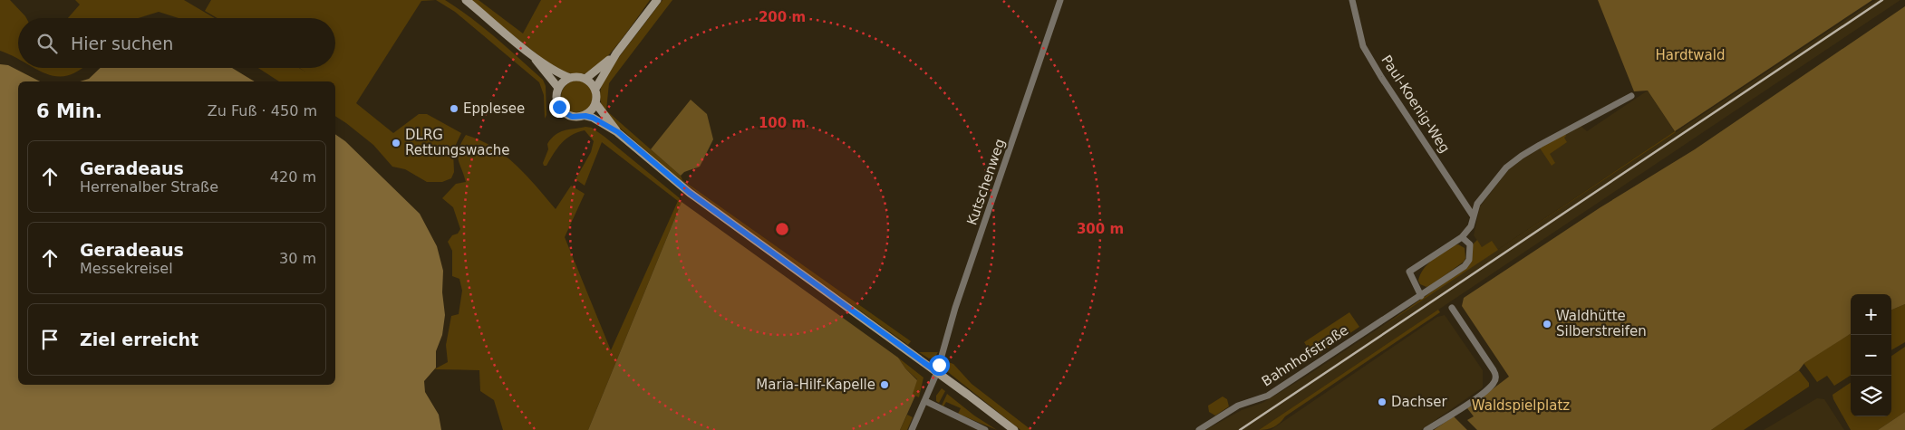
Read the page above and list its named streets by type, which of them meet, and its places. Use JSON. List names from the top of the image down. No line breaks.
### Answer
{"streets":{"street":["Paul-Koenig-Weg","Kutschenweg","Bahnhofstraße"]},"parks":["Hardtwald","Waldspielplatz"],"places":["Epplesee","DLRG Rettungswache","Waldhütte Silberstreifen","Maria-Hilf-Kapelle","Dachser"],"page":{"search":"Hier suchen","heading":["6 Min.","Zu Fuß · 450 m"],"list":[["Geradeaus","Herrenalber Straße","420 m"],["Geradeaus","Messekreisel","30 m"],"Ziel erreicht"],"map_buttons":["+","−"]},"rings":["200 m","100 m","300 m"]}
